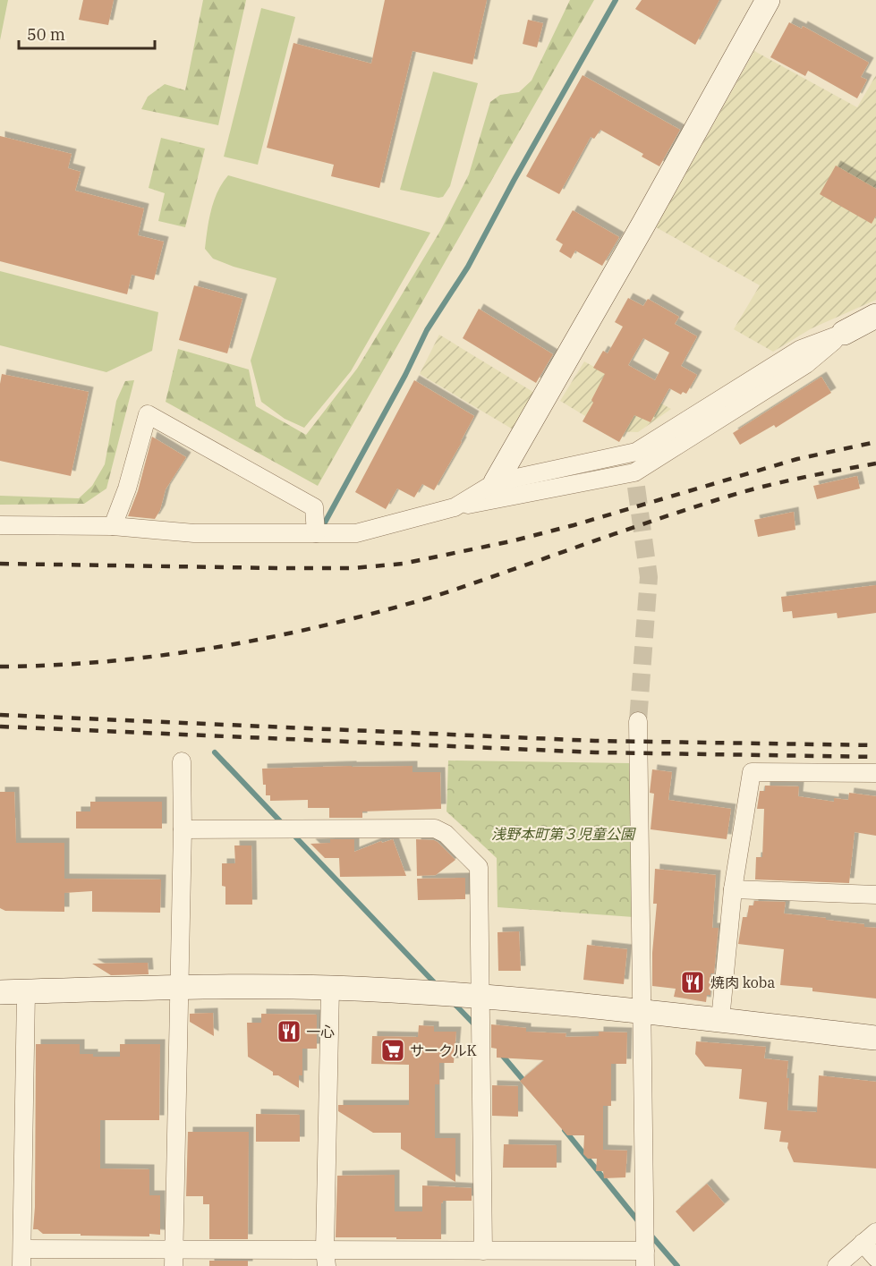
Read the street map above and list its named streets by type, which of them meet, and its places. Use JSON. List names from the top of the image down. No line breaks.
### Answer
{"parks":["浅野本町第３児童公園"],"places":{"restaurant":["焼肉 koba","一心"],"supermarket":["サークルK"]},"scale_bar":"50 m"}
